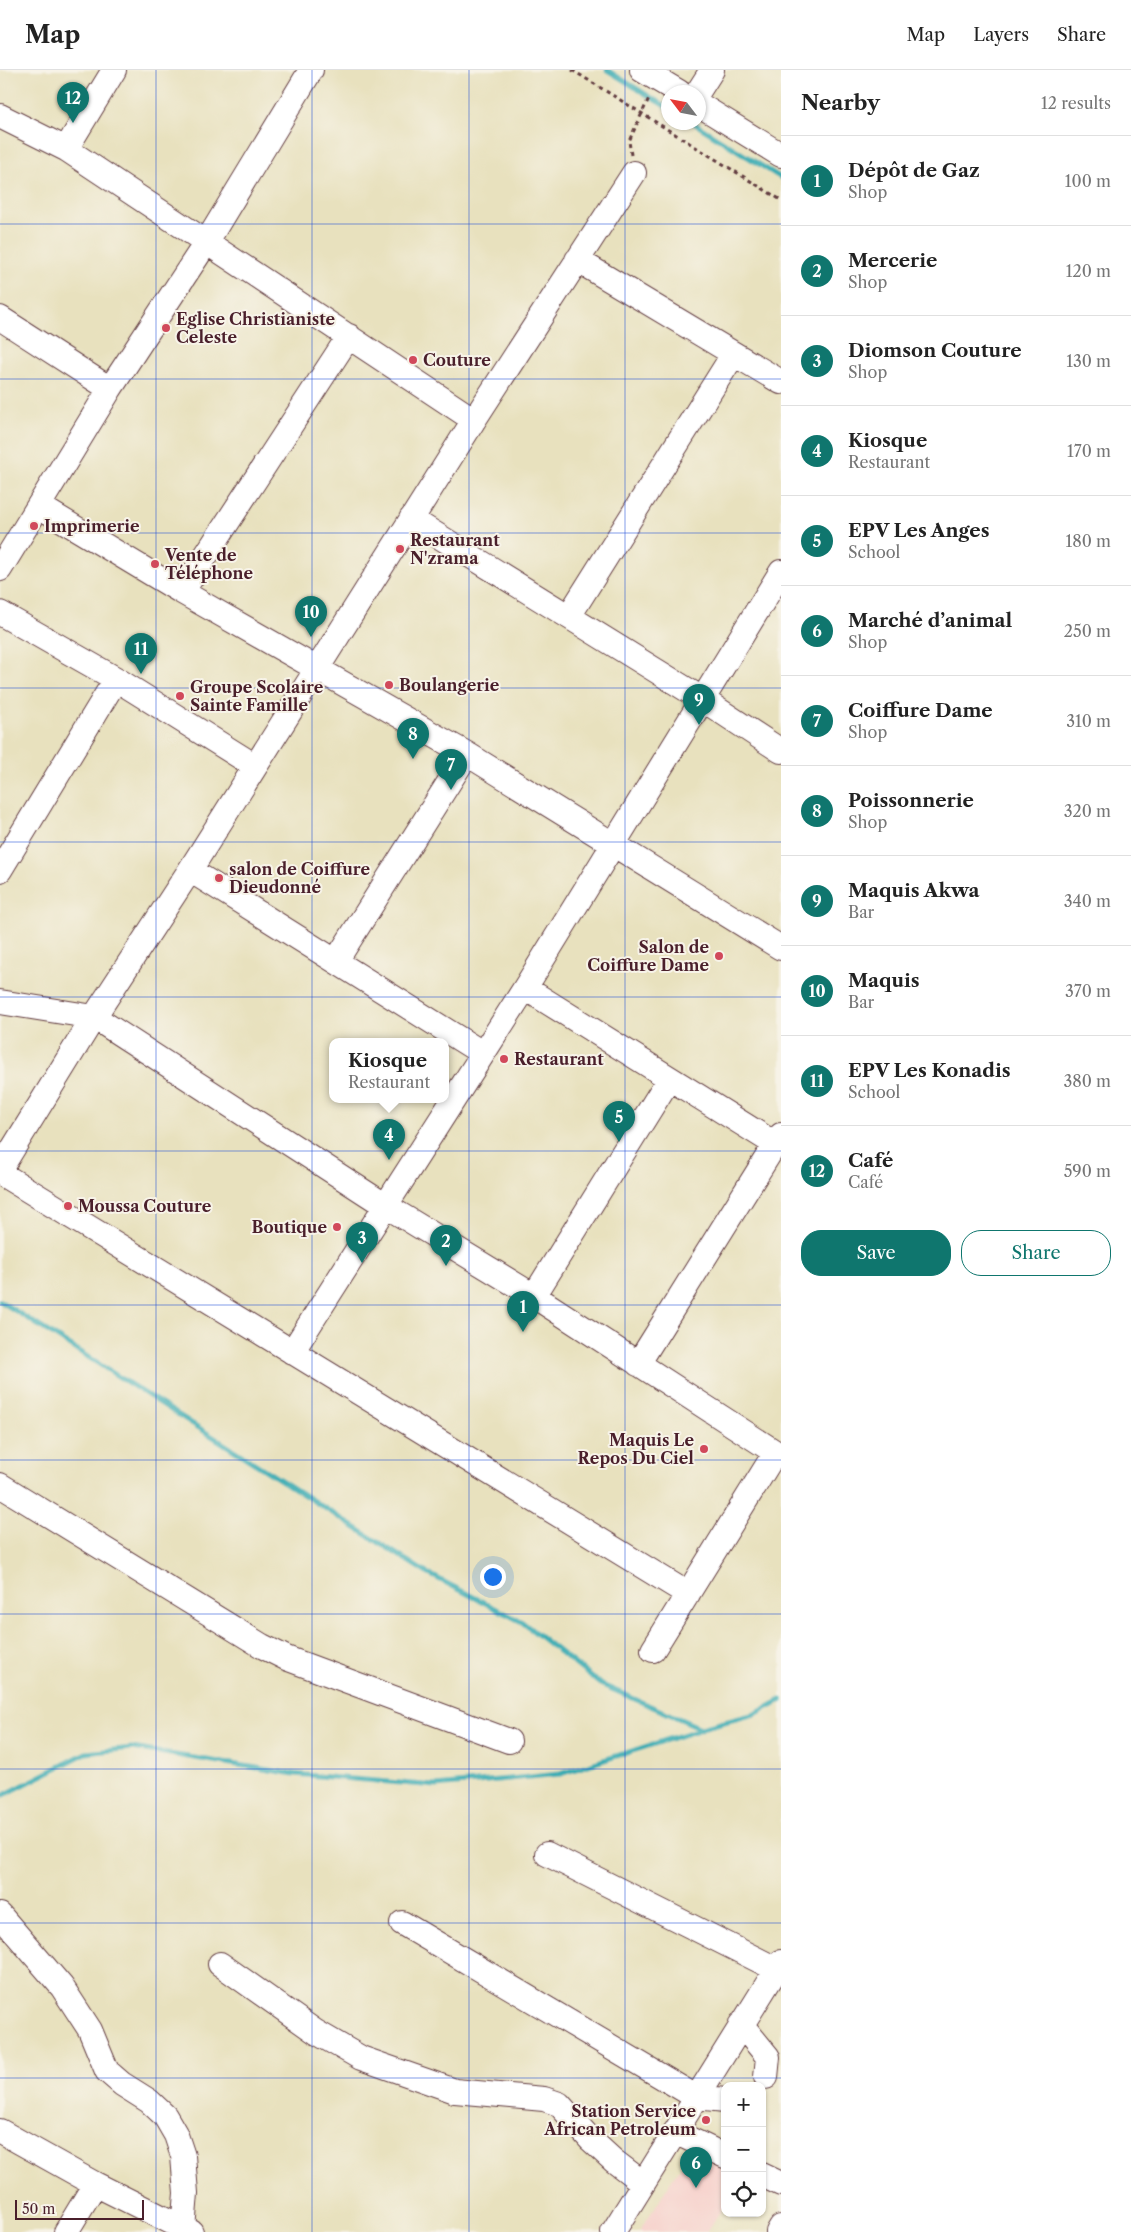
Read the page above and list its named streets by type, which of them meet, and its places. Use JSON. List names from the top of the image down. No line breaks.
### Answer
{"places":["Eglise Christianiste Celeste","Couture","Imprimerie","Restaurant N'zrama","Vente de Téléphone","Boulangerie","Groupe Scolaire Sainte Famille","salon de Coiffure Dieudonné","Salon de Coiffure Dame","Restaurant","Moussa Couture","Boutique","Maquis Le Repos Du Ciel","Station Service African Petroleum"],"scale_bar":"50 m","north":"top left","page":{"header":"Map","nav":["Map","Layers","Share"],"heading":["Nearby","12 results"],"pins":["12","10","11","9","8","7","5","4","3","2","1","6"],"list":[{"mark":"1","name":"Dépôt de Gaz","note":"Shop","value":"100 m"},{"mark":"2","name":"Mercerie","note":"Shop","value":"120 m"},{"mark":"3","name":"Diomson Couture","note":"Shop","value":"130 m"},{"mark":"4","name":"Kiosque","note":"Restaurant","value":"170 m"},{"mark":"5","name":"EPV Les Anges","note":"School","value":"180 m"},{"mark":"6","name":"Marché d’animal","note":"Shop","value":"250 m"},{"mark":"7","name":"Coiffure Dame","note":"Shop","value":"310 m"},{"mark":"8","name":"Poissonnerie","note":"Shop","value":"320 m"},{"mark":"9","name":"Maquis Akwa","note":"Bar","value":"340 m"},{"mark":"10","name":"Maquis","note":"Bar","value":"370 m"},{"mark":"11","name":"EPV Les Konadis","note":"School","value":"380 m"},{"mark":"12","name":"Café","note":"Café","value":"590 m"}],"popup":["Kiosque","Restaurant"],"buttons":["Save","Share"],"map_buttons":["+","−"],"scale":"50 m"}}
